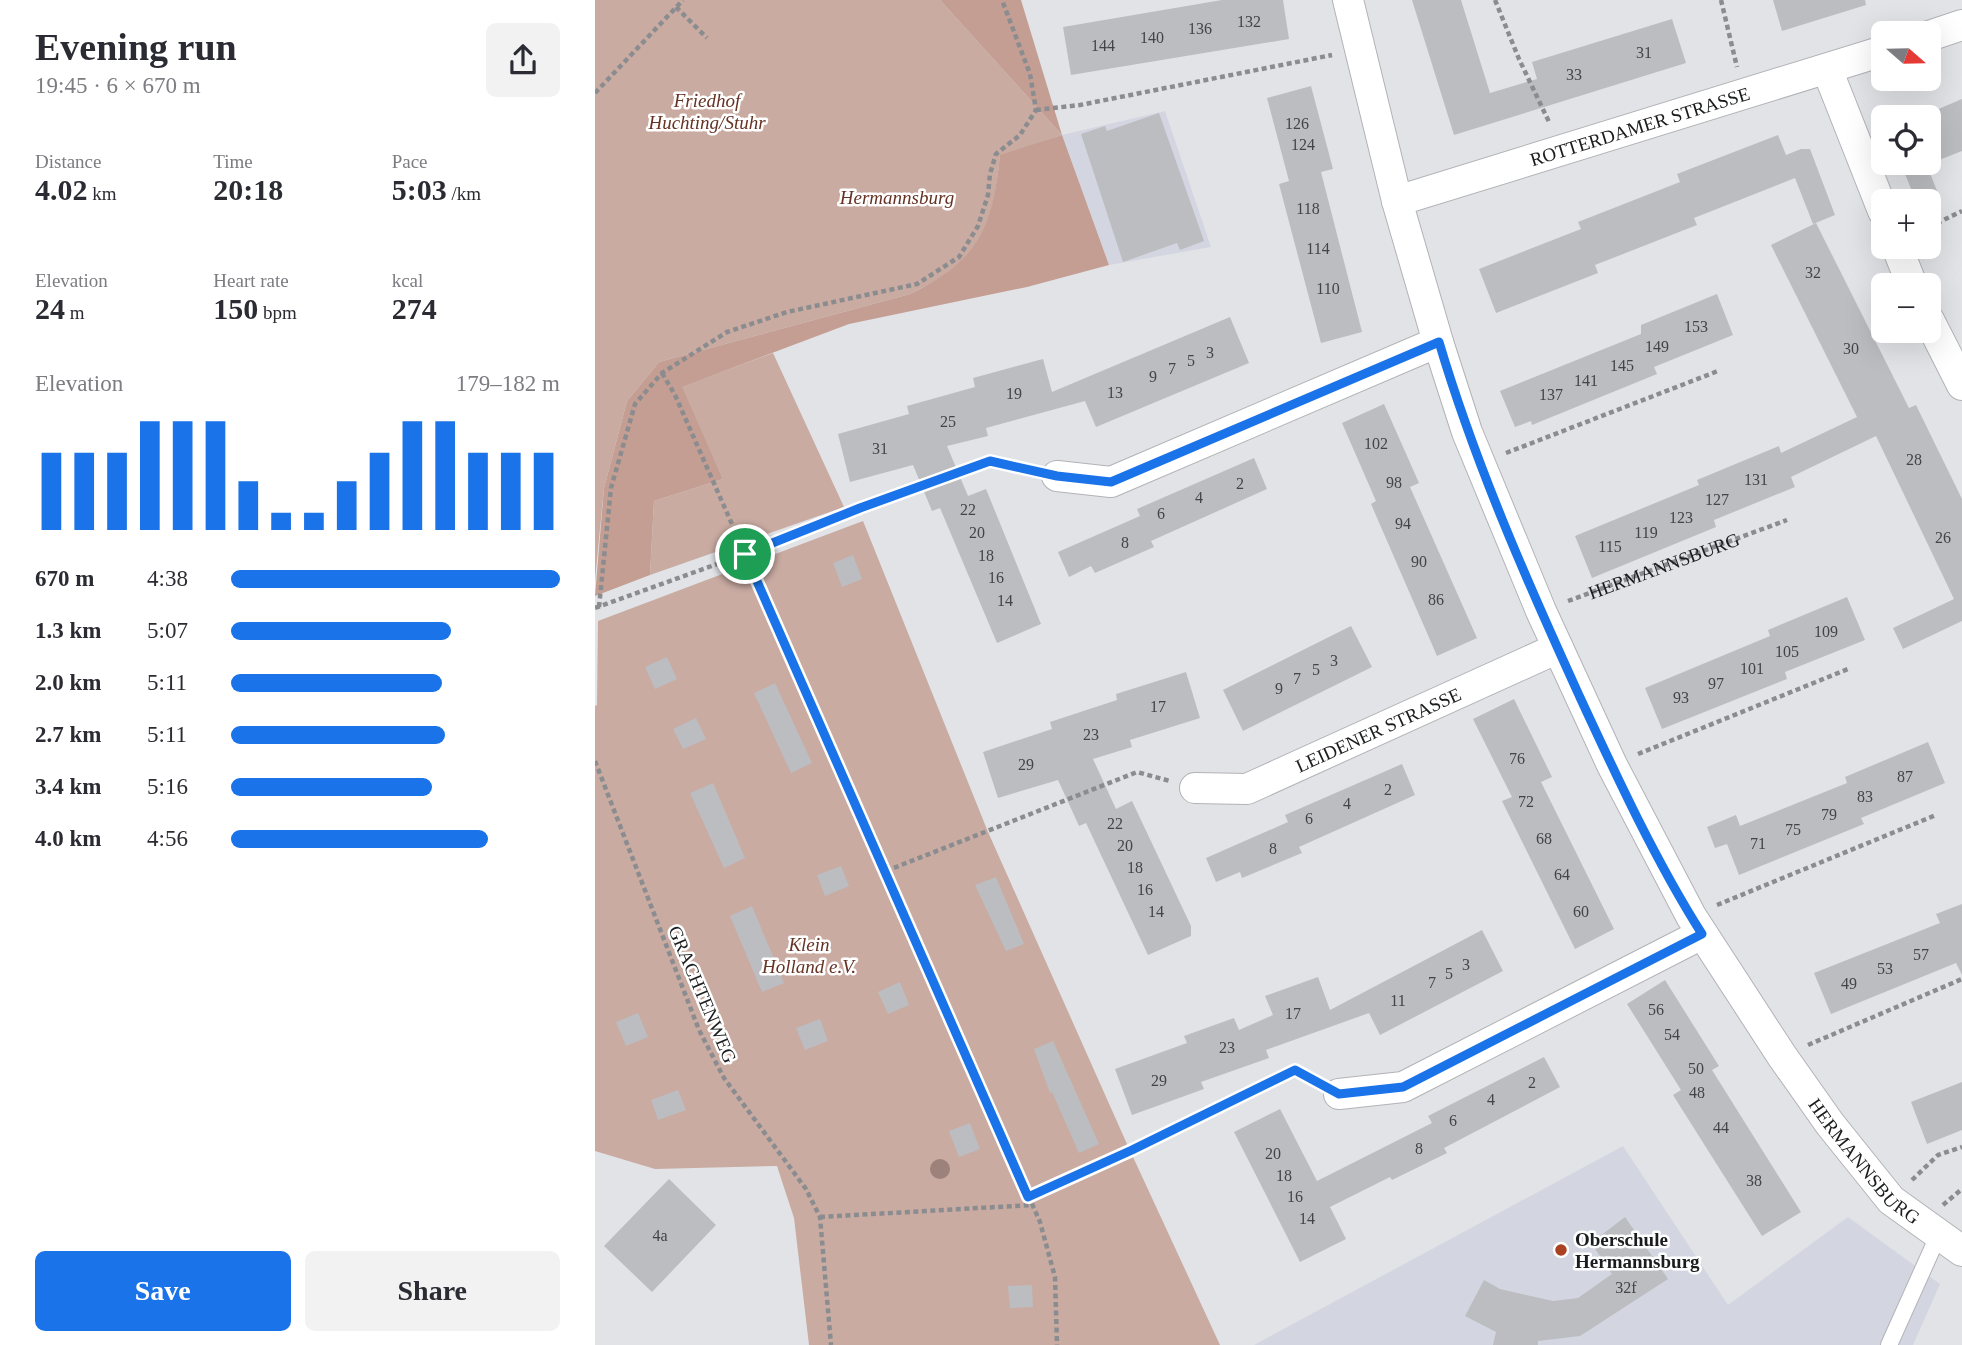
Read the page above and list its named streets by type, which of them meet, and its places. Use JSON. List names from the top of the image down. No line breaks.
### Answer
{"streets":{"street":["ROTTERDAMER STRASSE","HERMANNSBURG","LEIDENER STRASSE"],"path":["GRACHTENWEG"]},"crossings":[["ROTTERDAMER STRASSE","HERMANNSBURG"],["HERMANNSBURG","LEIDENER STRASSE"]],"parks":["Friedhof Huchting/Stuhr","Hermannsburg","Klein Holland e.V."],"places":["Oberschule Hermannsburg"],"house_numbers":["132","136","140","144","31","33","126","124","118","114","32","110","153","149","30","3","5","145","7","9","141","13","19","137","25","102","31","28","131","98","2","4","127","22","6","123","94","20","119","26","8","115","18","90","16","86","14","109","105","3","101","5","7","97","9","93","17","23","76","29","87","2","83","72","4","79","6","22","75","68","71","20","8","18","64","16","14","60","57","3","53","5","7","49","11","56","17","54","23","50","29","2","48","4","6","44","8","20","18","38","16","14","4a","32f"],"north":"right","page":{"heading":["Evening run","19:45 · 6 × 670 m"],"map_buttons":["+","−"],"stats":[["Distance","4.02 km"],["Time","20:18"],["Pace","5:03 /km"],["Elevation","24 m"],["Heart rate","150 bpm"],["kcal","274"]],"chart":["Elevation","179–182 m"],"list":[{"name":"670 m","note":"4:38"},{"name":"1.3 km","note":"5:07"},{"name":"2.0 km","note":"5:11"},{"name":"2.7 km","note":"5:11"},{"name":"3.4 km","note":"5:16"},{"name":"4.0 km","note":"4:56"}],"buttons":["Save","Share"]}}
